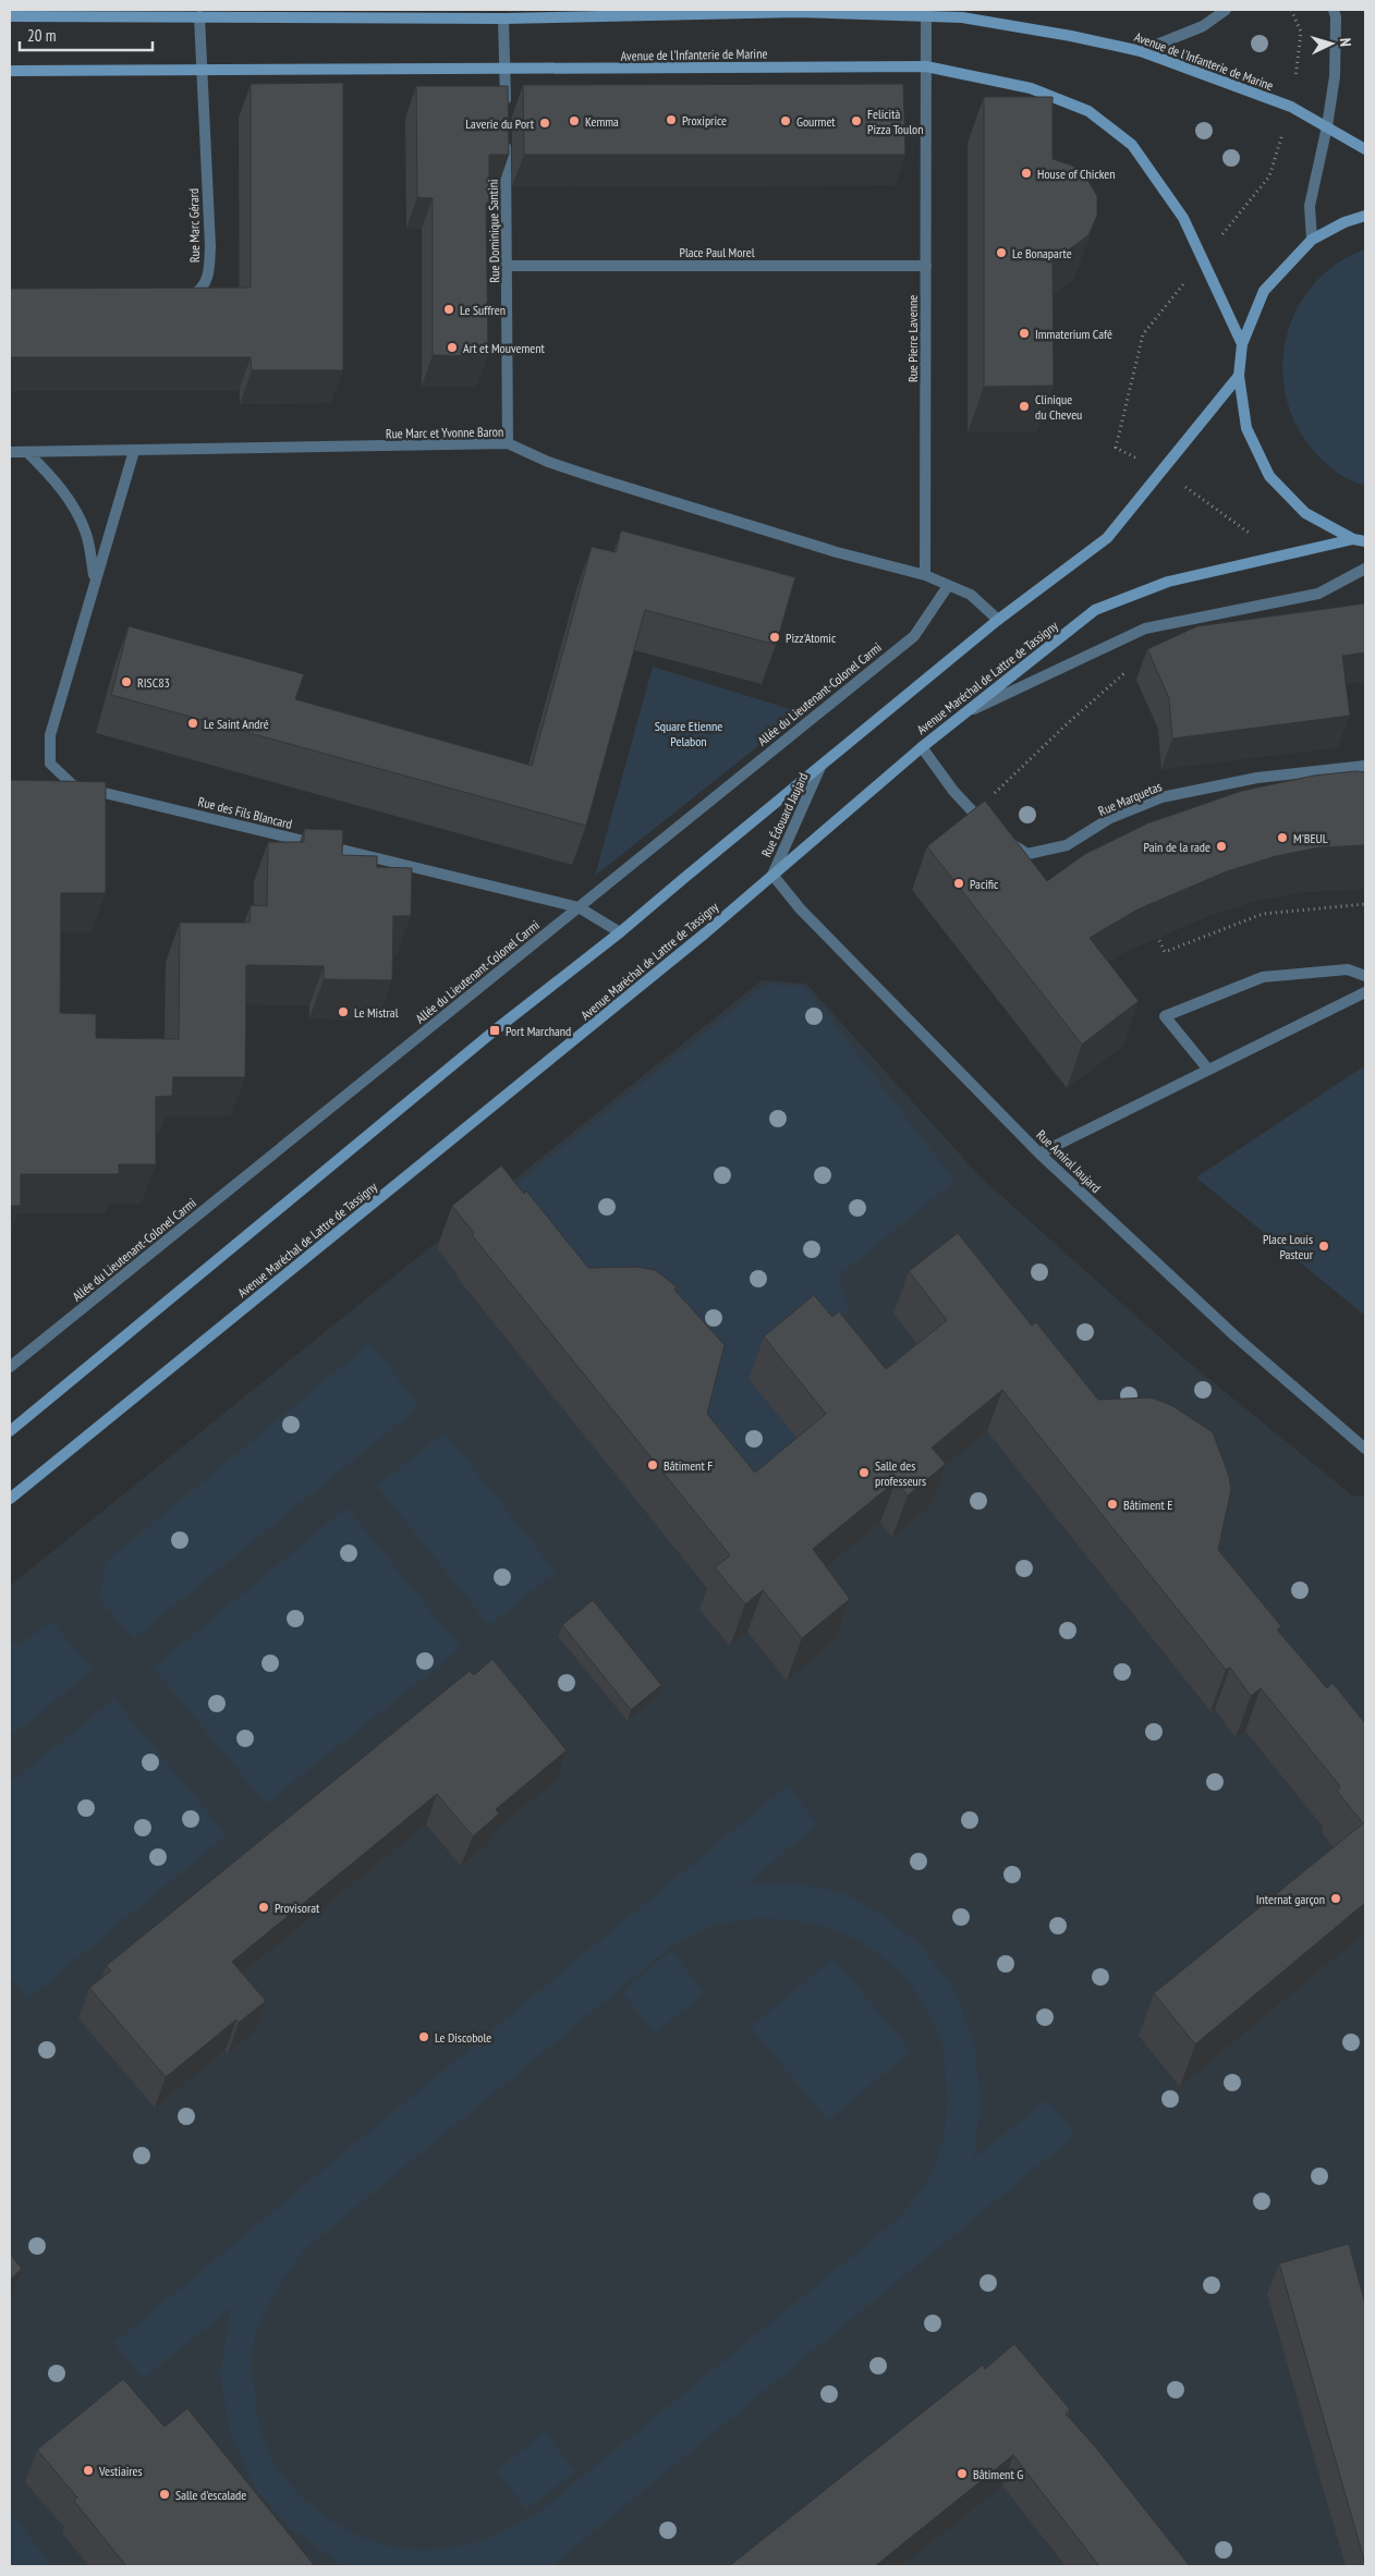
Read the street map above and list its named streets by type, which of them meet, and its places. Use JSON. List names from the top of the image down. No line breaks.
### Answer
{"streets":{"main road":["Avenue de l'Infanterie de Marine","Avenue Maréchal de Lattre de Tassigny"],"street":["Rue Marc Gérard","Rue Dominique Santini","Place Paul Morel","Rue Pierre Lavenne","Rue Marc et Yvonne Baron","Allée du Lieutenant-Colonel Carmi","Rue Marquetas","Rue des Fils Blancard","Rue Édouard Jaujard","Rue Amiral Jaujard"]},"crossings":[["Avenue de l'Infanterie de Marine","Rue Marc Gérard"],["Avenue de l'Infanterie de Marine","Rue Pierre Lavenne"],["Rue Dominique Santini","Place Paul Morel"],["Rue Dominique Santini","Rue Marc et Yvonne Baron"],["Place Paul Morel","Rue Pierre Lavenne"],["Rue Pierre Lavenne","Rue Marc et Yvonne Baron"],["Rue Marc et Yvonne Baron","Rue des Fils Blancard"],["Avenue Maréchal de Lattre de Tassigny","Rue Édouard Jaujard"],["Avenue Maréchal de Lattre de Tassigny","Rue Amiral Jaujard"],["Allée du Lieutenant-Colonel Carmi","Rue des Fils Blancard"],["Rue Édouard Jaujard","Rue Amiral Jaujard"]],"parks":["Square Etienne Pelabon"],"places":{"other":["Proxiprice","Kemma","Gourmet","Felicità Pizza Toulon","Laverie du Port","House of Chicken","Le Bonaparte","Le Suffren","Immaterium Café","Art et Mouvement","Clinique du Cheveu","Pizz'Atomic","RISC83","Le Saint André","M'BEUL","Pain de la rade","Pacific","Le Mistral","Place Louis Pasteur","Bâtiment F","Salle des professeurs","Bâtiment E","Internat garçon","Provisorat","Le Discobole","Vestiaires","Bâtiment G","Salle d'escalade"],"transit":["Port Marchand"]},"scale_bar":"20 m","north":"right"}
